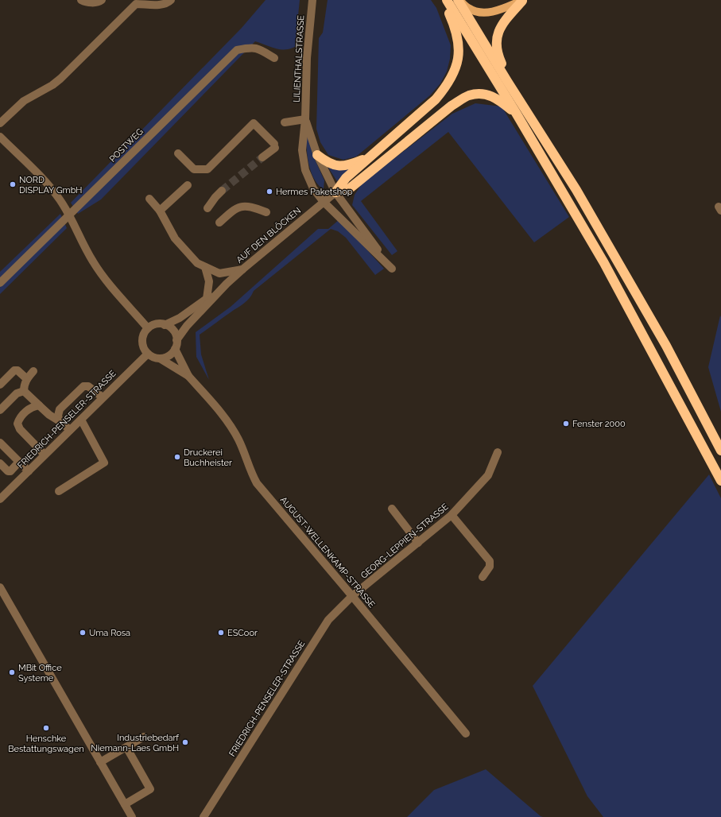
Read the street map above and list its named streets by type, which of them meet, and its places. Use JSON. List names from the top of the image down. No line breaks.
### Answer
{"streets":{"street":["LILIENTHALSTRASSE","POSTWEG","AUF DEN BLÖCKEN","FRIEDRICH-PENSELER-STRASSE","GEORG-LEPPIEN-STRASSE","AUGUST-WELLENKAMP-STRASSE"]},"crossings":[["LILIENTHALSTRASSE","AUF DEN BLÖCKEN"],["AUF DEN BLÖCKEN","FRIEDRICH-PENSELER-STRASSE"],["AUF DEN BLÖCKEN","AUGUST-WELLENKAMP-STRASSE"],["FRIEDRICH-PENSELER-STRASSE","GEORG-LEPPIEN-STRASSE"],["FRIEDRICH-PENSELER-STRASSE","AUGUST-WELLENKAMP-STRASSE"],["GEORG-LEPPIEN-STRASSE","AUGUST-WELLENKAMP-STRASSE"]],"places":["NORD DISPLAY GmbH","Hermes Paketshop","Fenster 2000","Druckerei Buchheister","Uma Rosa","ESCoor","MBit Office Systeme","Henschke Bestattungswagen","Industriebedarf Niemann-Laes GmbH"]}
